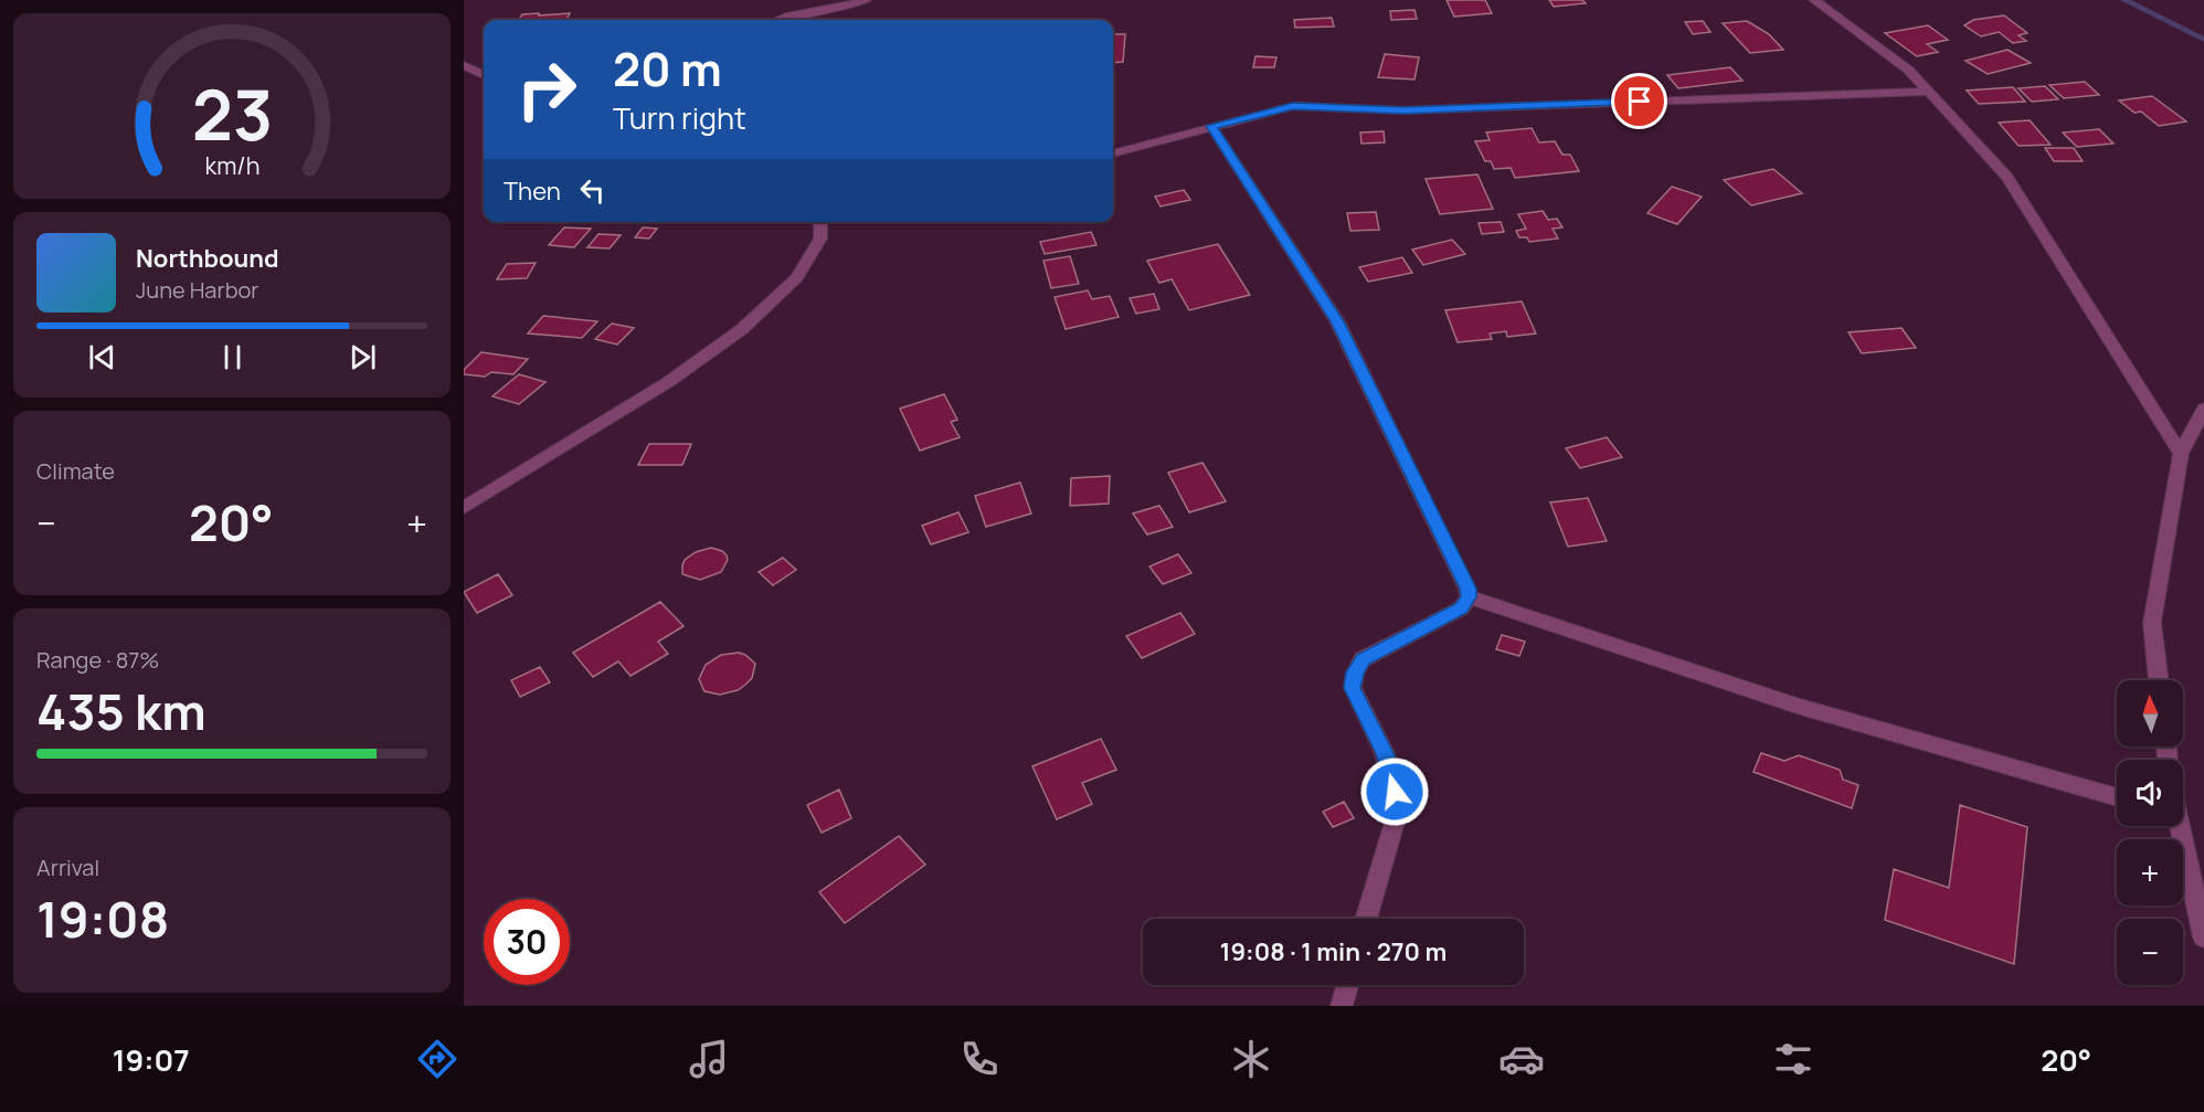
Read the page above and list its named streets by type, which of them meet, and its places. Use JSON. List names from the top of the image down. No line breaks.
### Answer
{"north":"top","page":{"turn":["20 m","Turn right"],"then":"Then","song":["Northbound","June Harbor"],"tile":["Climate",["Range · 87%","435 km"],["Arrival","19:08"]],"heat":["−","20°","+"],"map_buttons":["+","−"],"limit":"30","trip":"19:08 · 1 min · 270 m","tabs":["19:07","20°"],"gauge":["23","km/h"]}}
